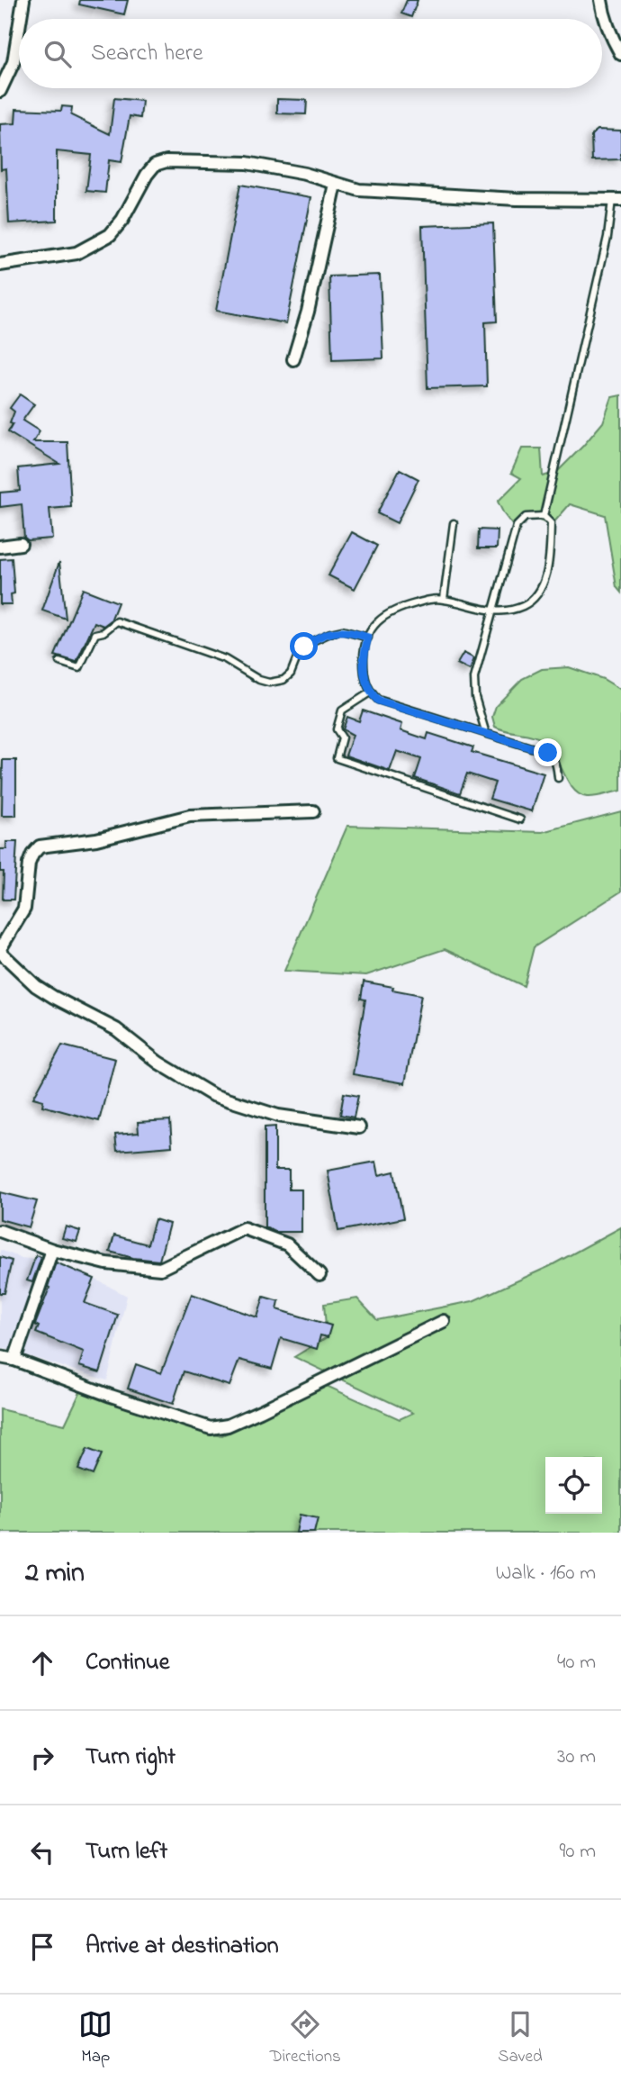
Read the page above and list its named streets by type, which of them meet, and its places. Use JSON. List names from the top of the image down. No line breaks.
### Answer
{"page":{"search":"Search here","heading":["2 min","Walk · 160 m"],"list":[["Continue","40 m"],["Turn right","30 m"],["Turn left","90 m"],"Arrive at destination"],"nav":["Map","Directions","Saved"]}}
